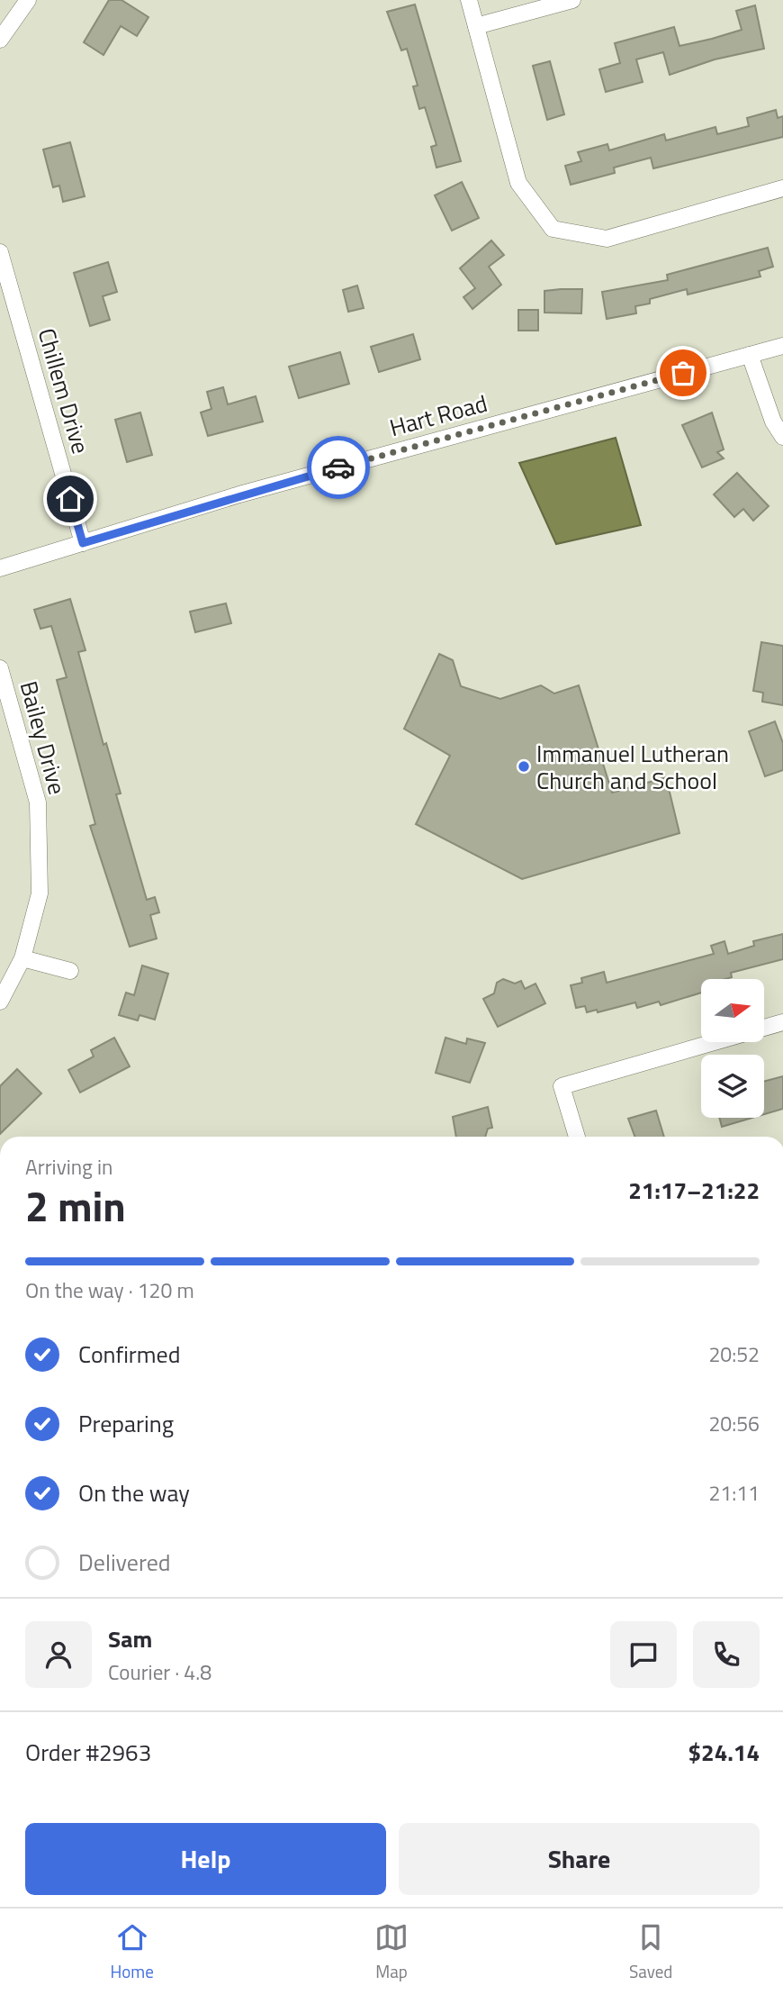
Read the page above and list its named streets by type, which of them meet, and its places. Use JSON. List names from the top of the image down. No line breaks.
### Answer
{"streets":{"street":["Chillem Drive","Hart Road","Bailey Drive"]},"crossings":[["Chillem Drive","Hart Road"]],"places":["Immanuel Lutheran Church and School"],"north":"right","page":{"heading":["2 min","Arriving in","21:17–21:22"],"panel":["Sam","Courier · 4.8","Order #2963","$24.14"],"bar":"On the way · 120 m","list":[["Confirmed","20:52"],["Preparing","20:56"],["On the way","21:11"],"Delivered"],"buttons":["Help","Share"],"tabs":["Home","Map","Saved"]}}
